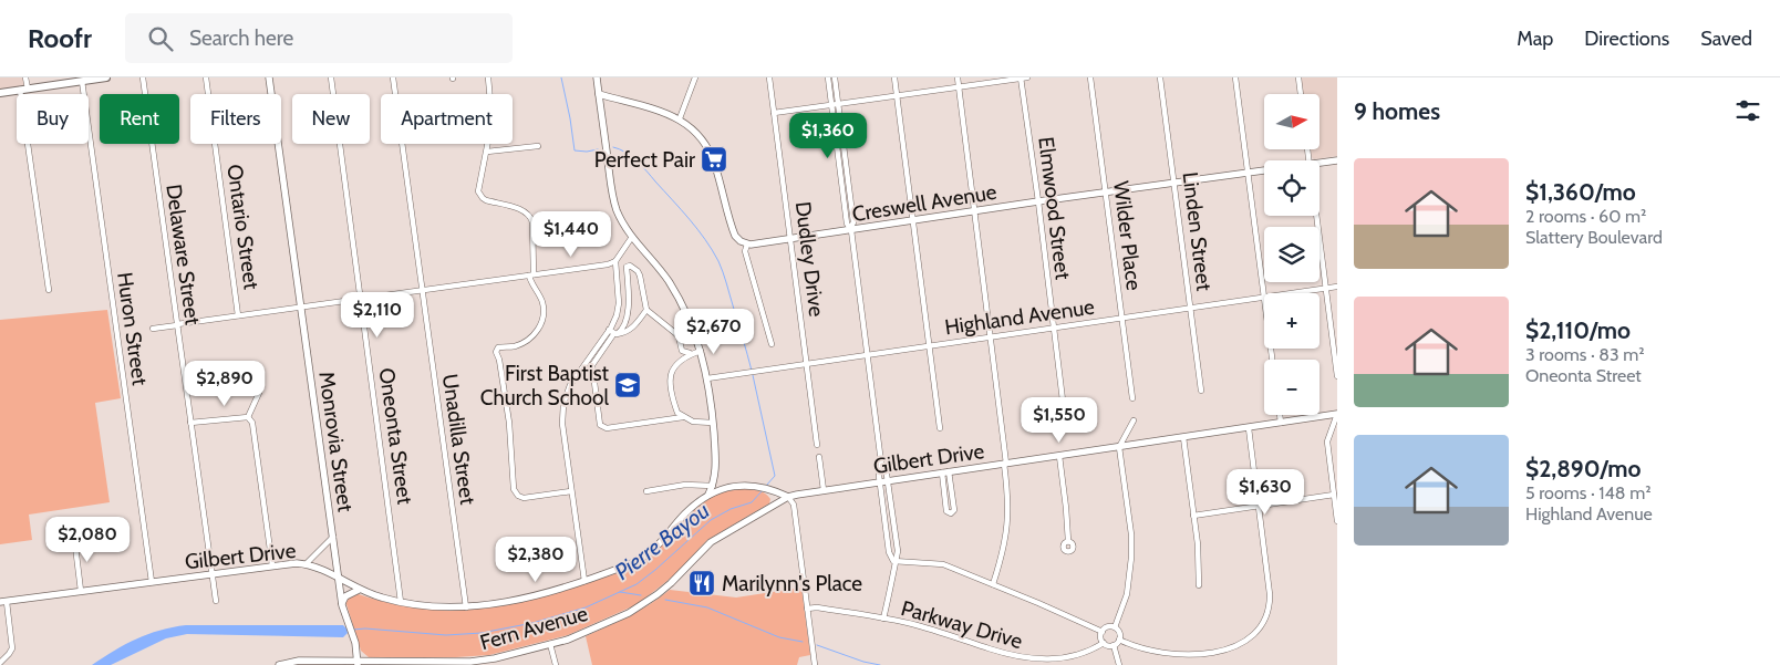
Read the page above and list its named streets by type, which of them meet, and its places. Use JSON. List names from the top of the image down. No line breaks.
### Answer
{"streets":{"street":["Creswell Avenue","Elmwood Street","Ontario Street","Linden Street","Wilder Place","Delaware Street","Dudley Drive","Highland Avenue","Huron Street","Oneonta Street","Unadilla Street","Monrovia Street","Gilbert Drive","Parkway Drive","Fern Avenue"]},"crossings":[["Creswell Avenue","Elmwood Street"],["Creswell Avenue","Linden Street"],["Creswell Avenue","Wilder Place"],["Creswell Avenue","Dudley Drive"],["Elmwood Street","Highland Avenue"],["Linden Street","Highland Avenue"],["Wilder Place","Highland Avenue"],["Delaware Street","Gilbert Drive"],["Dudley Drive","Highland Avenue"],["Huron Street","Gilbert Drive"],["Oneonta Street","Gilbert Drive"],["Unadilla Street","Gilbert Drive"],["Monrovia Street","Gilbert Drive"],["Monrovia Street","Fern Avenue"],["Gilbert Drive","Fern Avenue"]],"water":["Pierre Bayou"],"places":{"supermarket":["Perfect Pair"],"school or university":["First Baptist Church School"],"restaurant":["Marilynn's Place"]},"north":"right","page":{"header":"Roofr","search":"Search here","nav":["Map","Directions","Saved"],"heading":"9 homes","map_buttons":["+","−"],"chip":["Buy","Rent","Filters","New","Apartment"],"price":["$1,360","$1,440","$2,110","$2,670","$2,890","$1,550","$1,630","$2,080","$2,380"],"list":[{"name":"$1,360/mo","note":"2 rooms · 60 m² · Slattery Boulevard"},{"name":"$2,110/mo","note":"3 rooms · 83 m² · Oneonta Street"},{"name":"$2,890/mo","note":"5 rooms · 148 m² · Highland Avenue"}]}}
